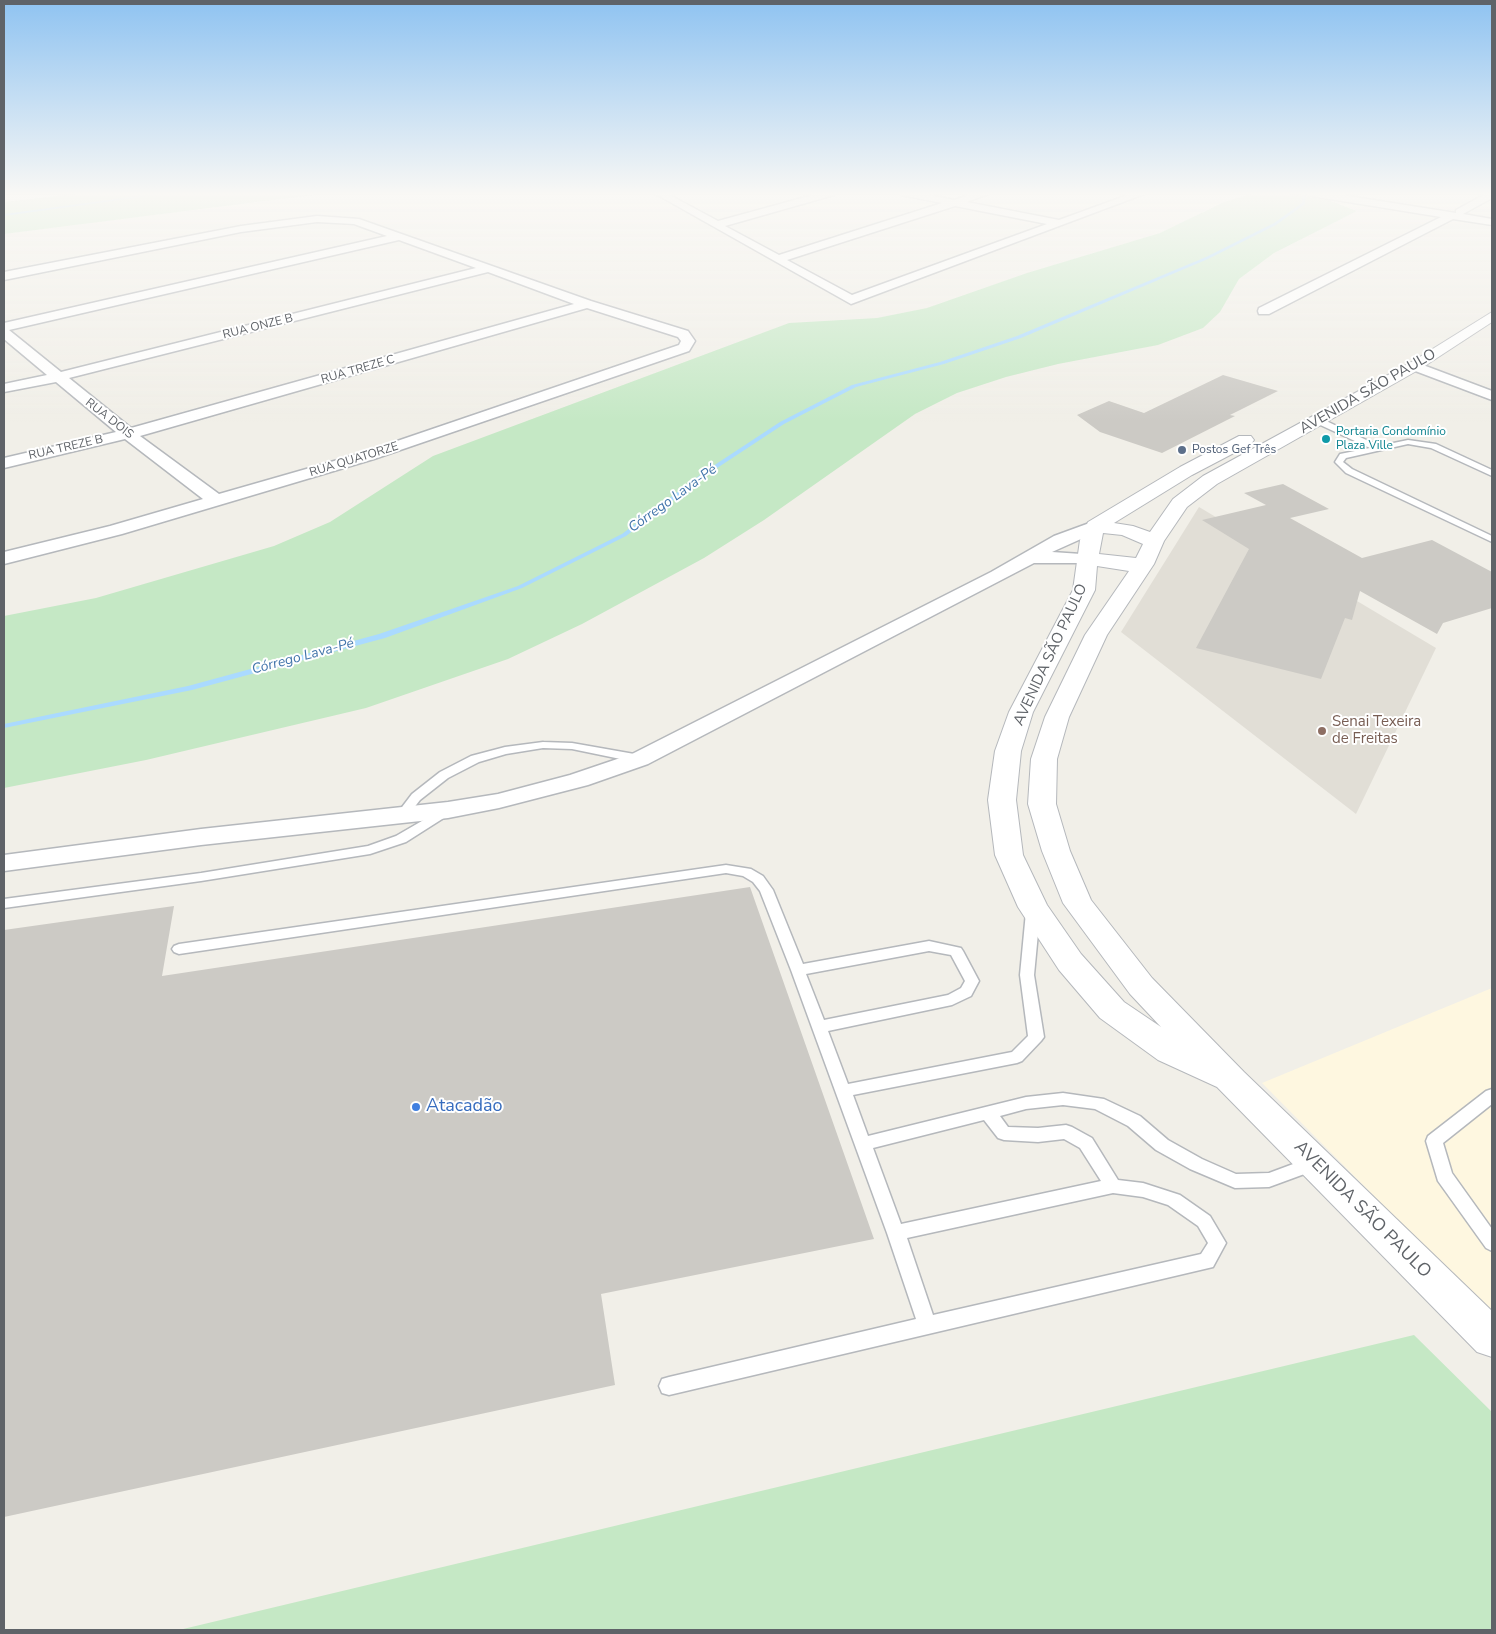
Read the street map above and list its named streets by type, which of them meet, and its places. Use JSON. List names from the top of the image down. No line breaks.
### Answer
{"streets":{"street":["RUA ONZE B","RUA TREZE C","AVENIDA SÃO PAULO","RUA DOIS","RUA TREZE B","RUA QUATORZE"]},"crossings":[["RUA ONZE B","RUA DOIS"],["RUA TREZE C","RUA DOIS"],["RUA TREZE C","RUA TREZE B"],["RUA TREZE C","RUA QUATORZE"],["RUA DOIS","RUA TREZE B"],["RUA DOIS","RUA QUATORZE"]],"water":["Córrego Lava-Pé"],"places":["Portaria Condomínio Plaza Ville","Postos Gef Três","Senai Texeira de Freitas","Atacadão"]}
